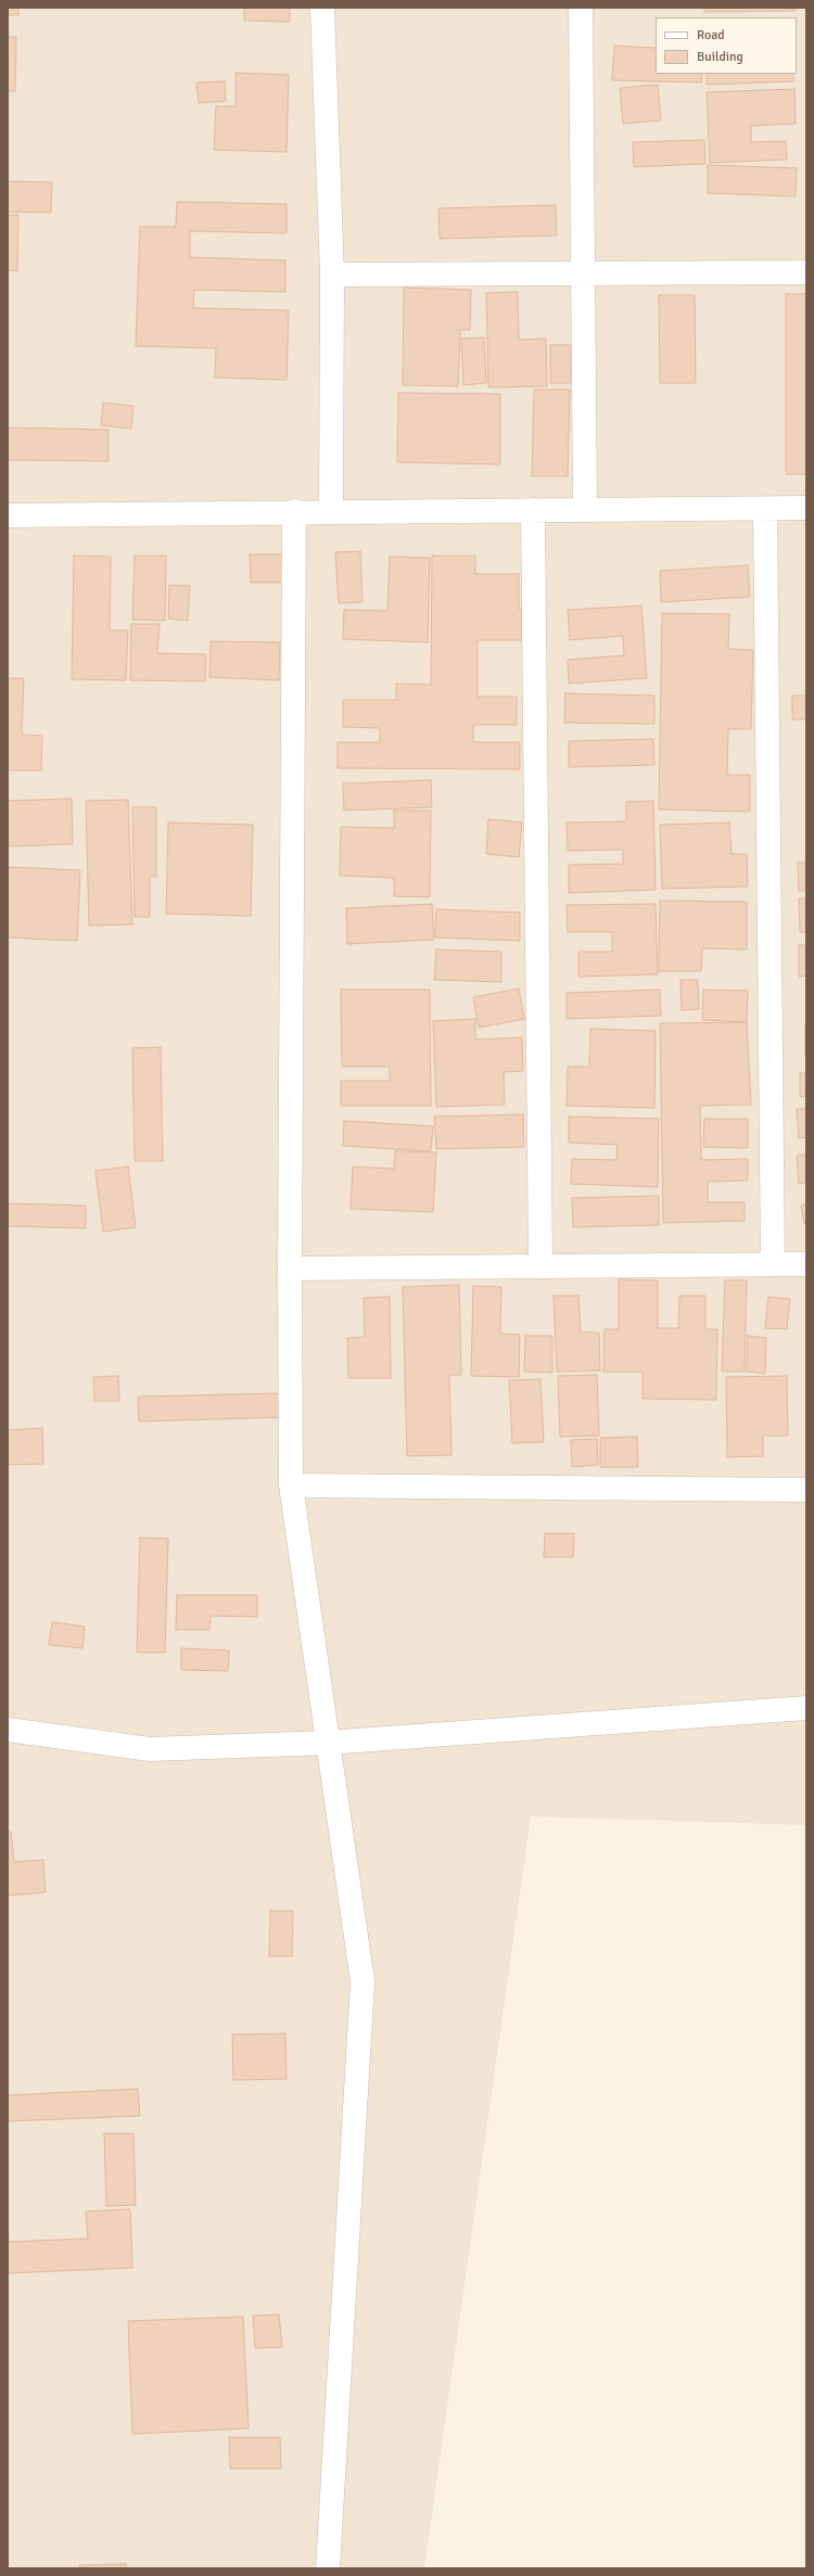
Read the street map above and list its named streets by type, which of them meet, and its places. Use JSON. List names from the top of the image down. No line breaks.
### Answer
{"legend":["Road","Building"]}
